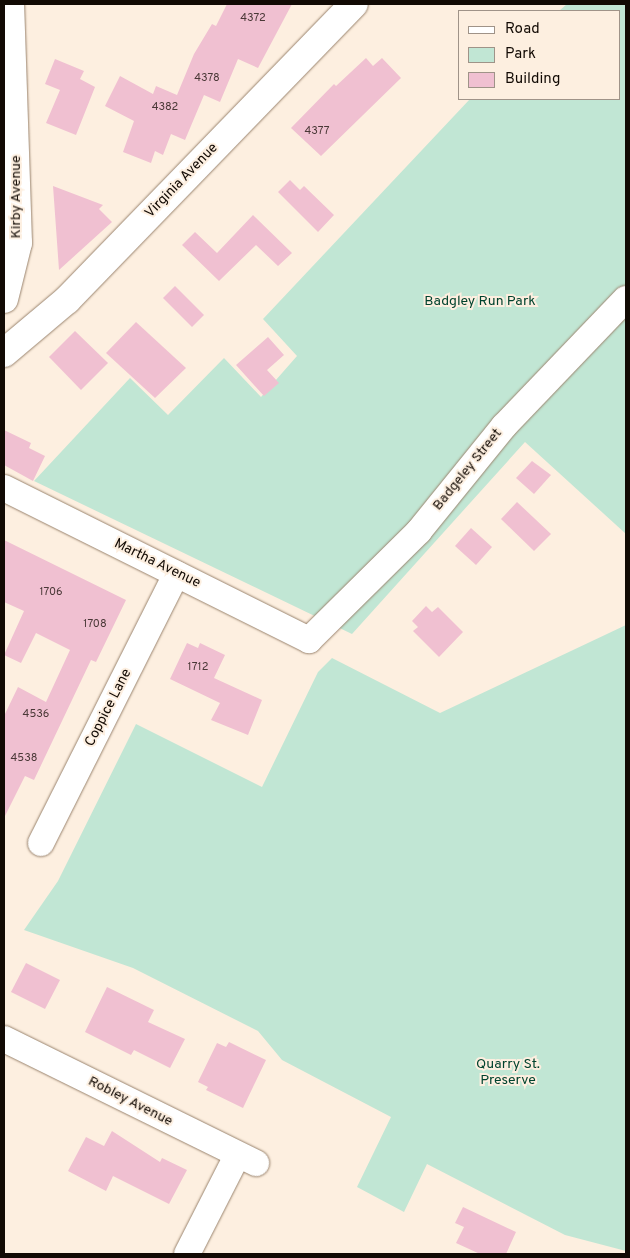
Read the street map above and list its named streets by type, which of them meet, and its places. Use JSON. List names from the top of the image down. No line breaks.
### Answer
{"streets":{"street":["Virginia Avenue","Kirby Avenue","Badgeley Street","Martha Avenue","Coppice Lane","Robley Avenue"]},"crossings":[["Badgeley Street","Martha Avenue"],["Martha Avenue","Coppice Lane"]],"parks":["Badgley Run Park","Quarry St. Preserve"],"house_numbers":["4372","4378","4382","4377","1706","1708","1712","4536","4538"],"legend":["Road","Park","Building"]}
